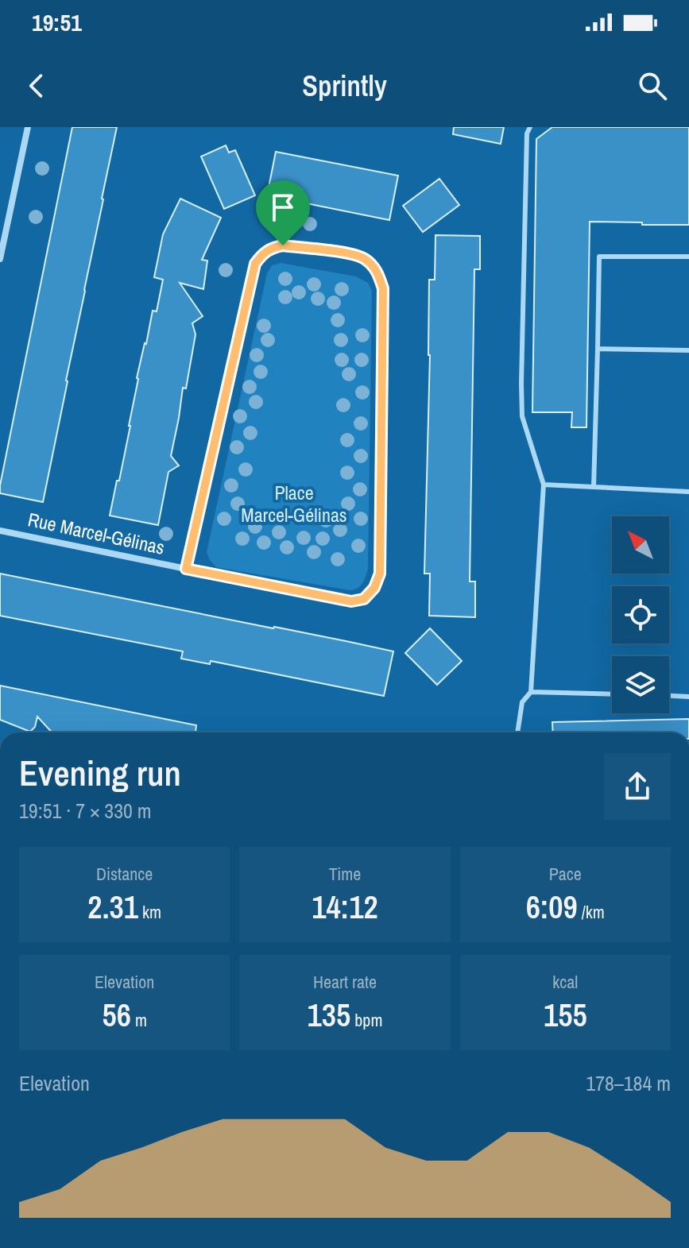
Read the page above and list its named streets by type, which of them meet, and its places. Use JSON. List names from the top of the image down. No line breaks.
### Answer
{"streets":{"street":["Rue Marcel-Gélinas"]},"parks":["Place Marcel-Gélinas"],"north":"top left","page":{"status":"19:51","header":"Sprintly","heading":["Evening run","19:51 · 7 × 330 m"],"stats":[["Distance","2.31 km"],["Time","14:12"],["Pace","6:09 /km"],["Elevation","56 m"],["Heart rate","135 bpm"],["kcal","155"]],"chart":["Elevation","178–184 m"]}}
